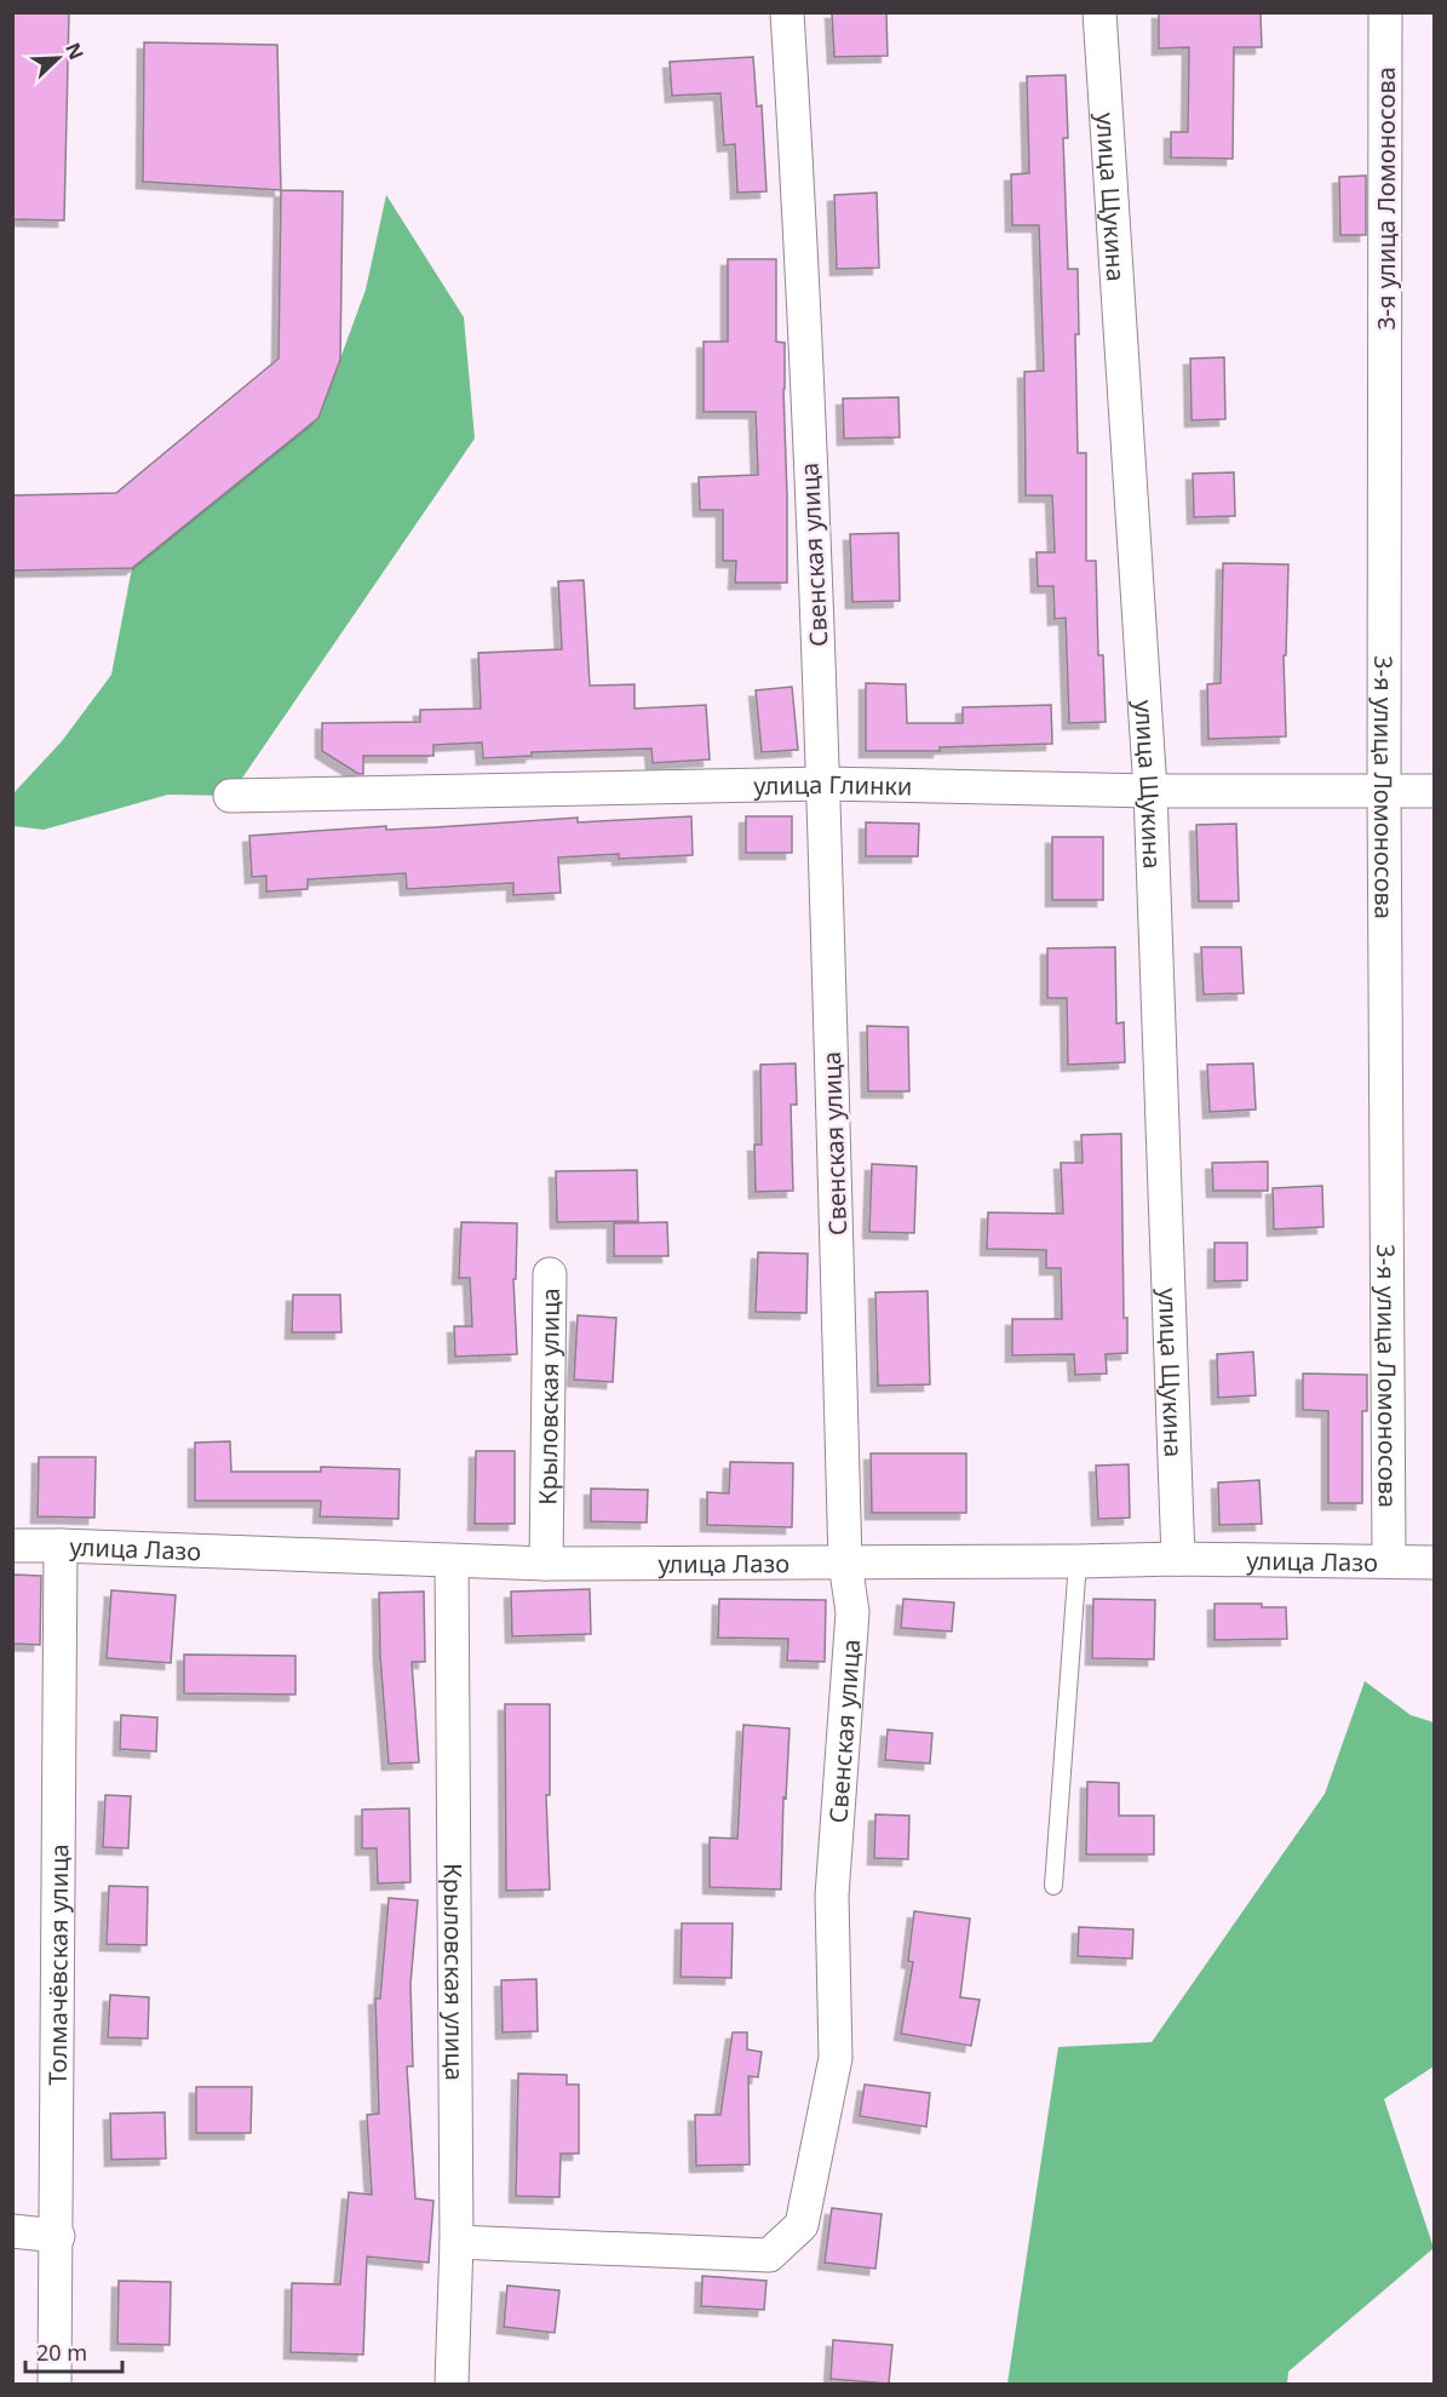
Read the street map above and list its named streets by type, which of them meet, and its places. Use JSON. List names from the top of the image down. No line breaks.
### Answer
{"streets":{"street":["улица Щукина","3-я улица Ломоносова","Свенская улица","улица Глинки","Крыловская улица","улица Лазо","Толмачёвская улица"]},"crossings":[["улица Щукина","улица Глинки"],["улица Щукина","улица Лазо"],["3-я улица Ломоносова","улица Глинки"],["3-я улица Ломоносова","улица Лазо"],["Свенская улица","улица Глинки"],["Свенская улица","Крыловская улица"],["Свенская улица","улица Лазо"],["Крыловская улица","улица Лазо"],["улица Лазо","Толмачёвская улица"]],"scale_bar":"20 m","north":"top right"}
